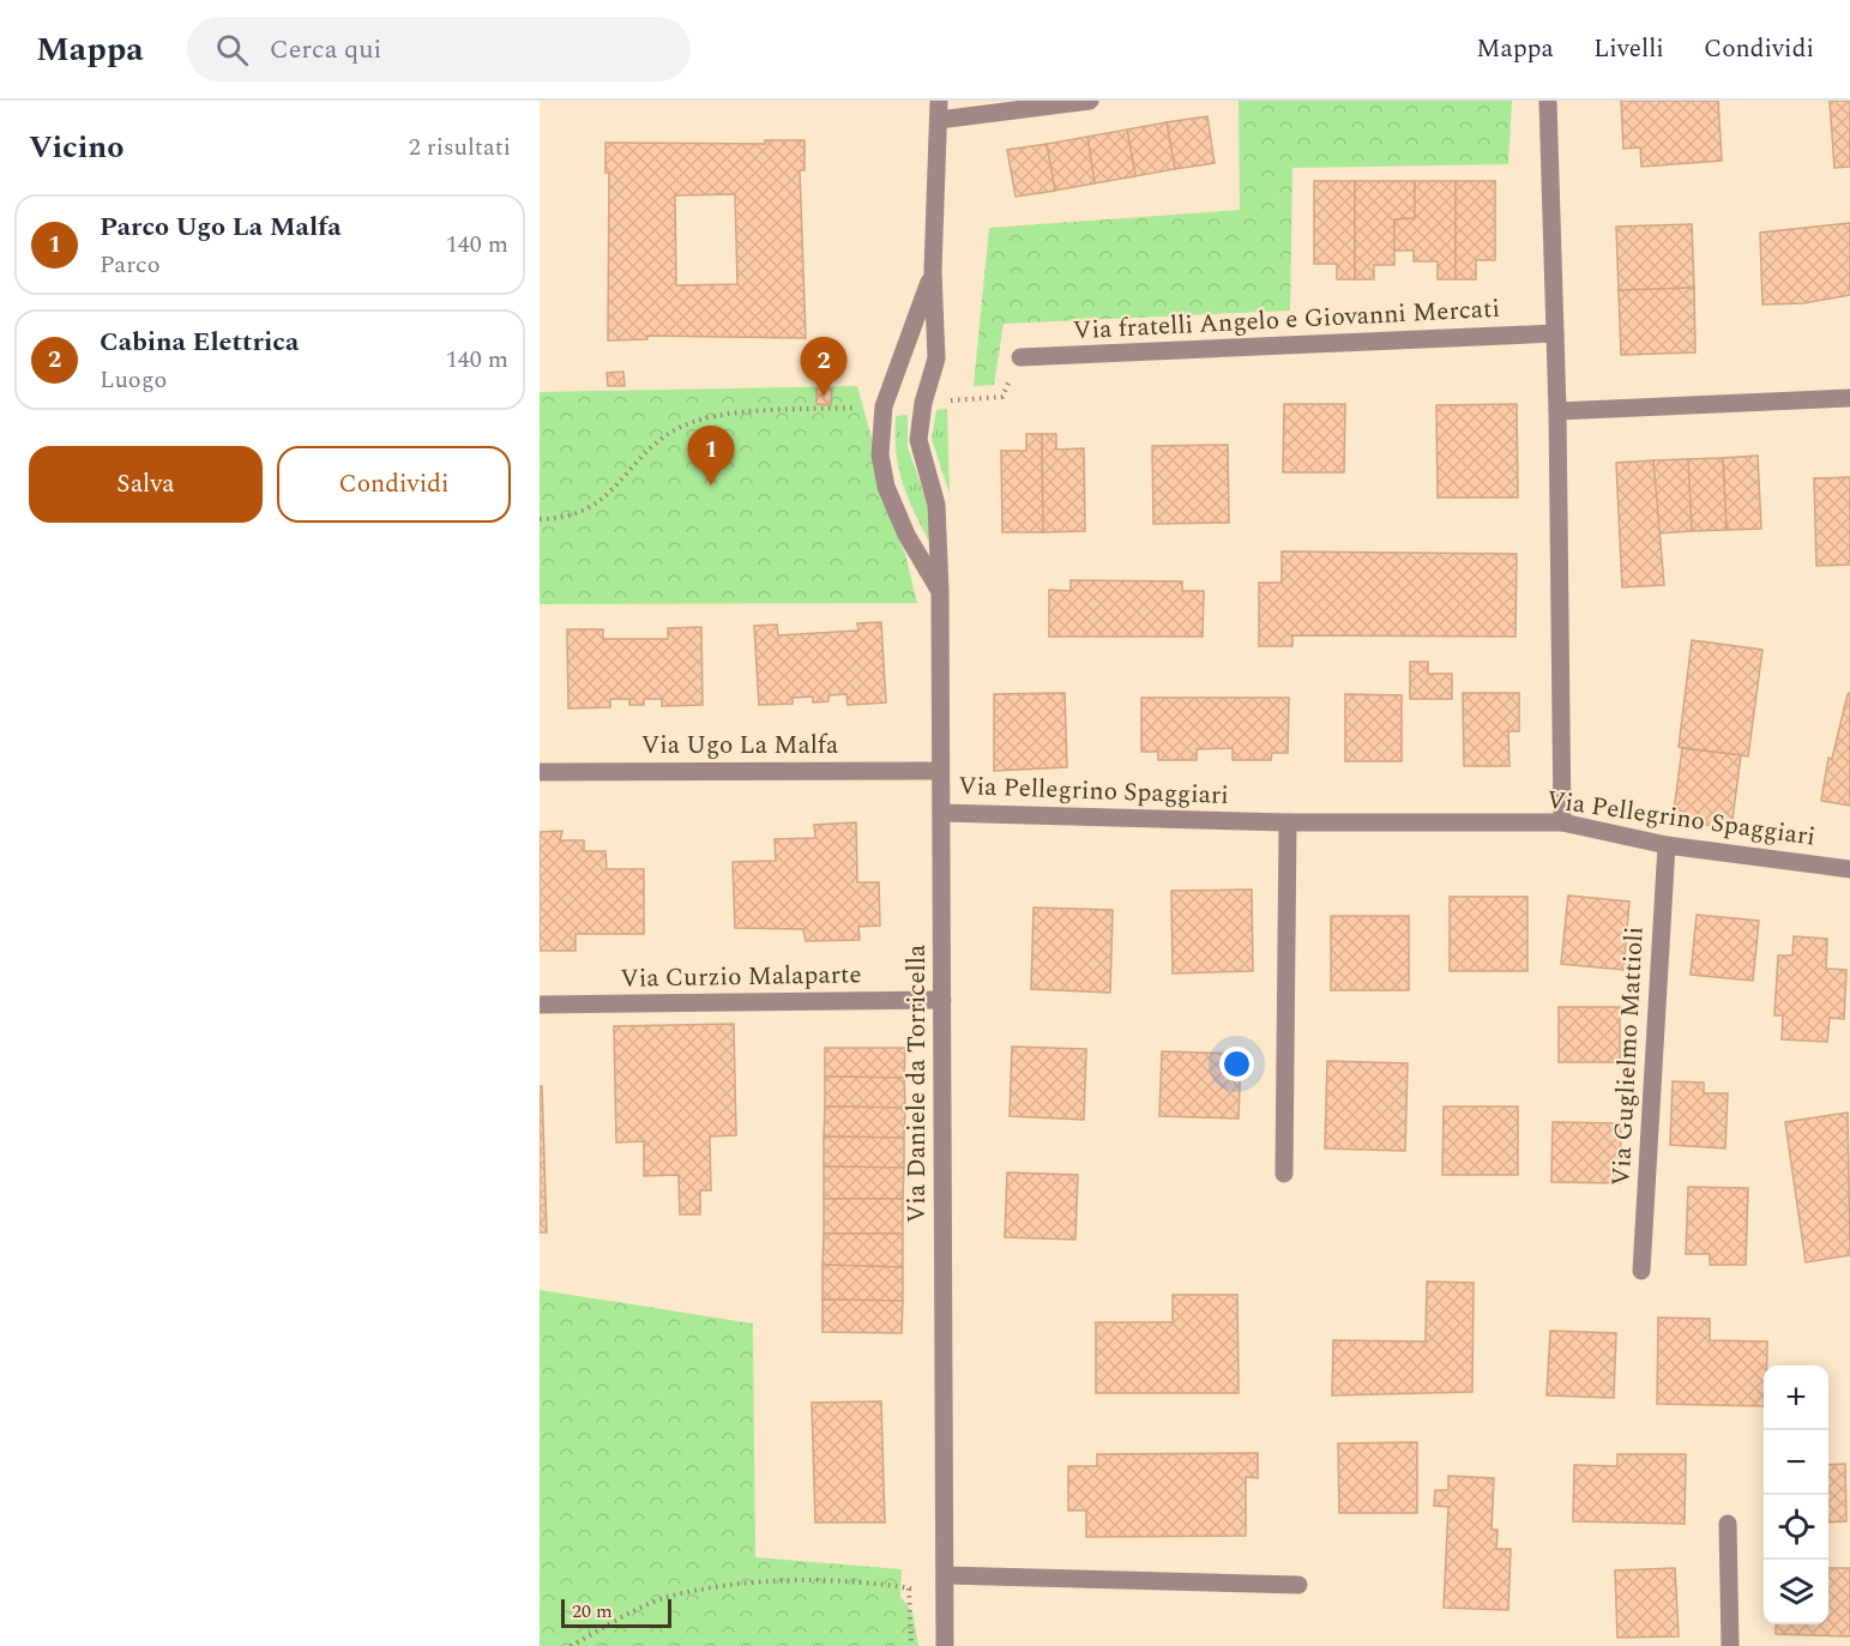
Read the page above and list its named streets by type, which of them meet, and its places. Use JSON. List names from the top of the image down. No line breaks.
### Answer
{"streets":{"street":["Via fratelli Angelo e Giovanni Mercati","Via Ugo La Malfa","Via Pellegrino Spaggiari","Via Curzio Malaparte","Via Guglielmo Mattioli","Via Daniele da Torricella"]},"crossings":[["Via Ugo La Malfa","Via Daniele da Torricella"],["Via Pellegrino Spaggiari","Via Guglielmo Mattioli"],["Via Pellegrino Spaggiari","Via Daniele da Torricella"],["Via Curzio Malaparte","Via Daniele da Torricella"]],"scale_bar":"20 m","page":{"header":"Mappa","search":"Cerca qui","nav":["Mappa","Livelli","Condividi"],"heading":["Vicino","2 risultati"],"list":[{"mark":"1","name":"Parco Ugo La Malfa","note":"Parco","value":"140 m"},{"mark":"2","name":"Cabina Elettrica","note":"Luogo","value":"140 m"}],"pins":["2","1"],"buttons":["Salva","Condividi"],"map_buttons":["+","−"],"scale":"20 m"}}
